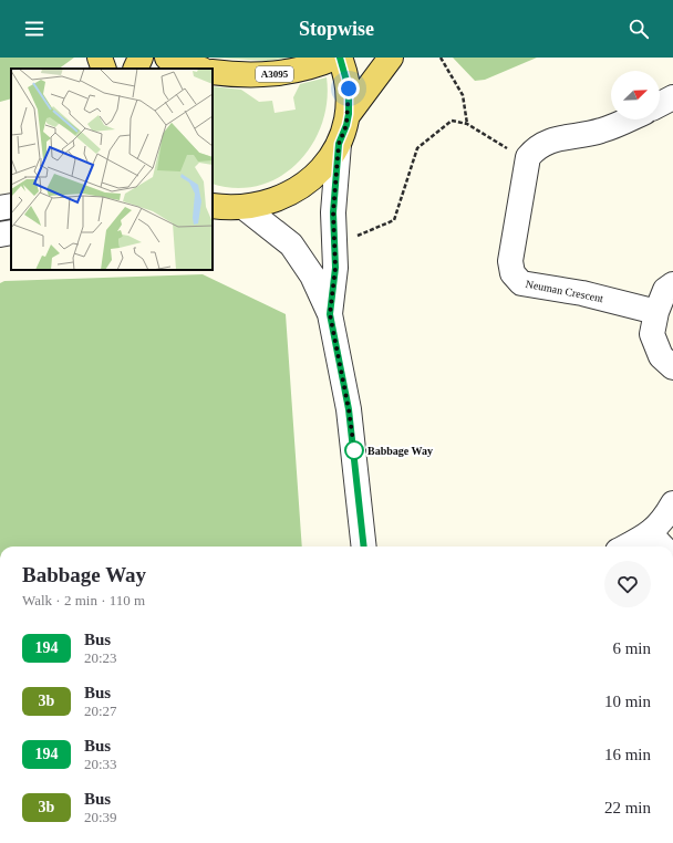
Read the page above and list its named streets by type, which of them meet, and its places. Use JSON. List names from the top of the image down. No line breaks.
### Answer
{"streets":{"main road":["A3095"],"street":["Neuman Crescent"]},"places":["Babbage Way"],"lines":["bus line 194"],"north":"top right","page":{"header":"Stopwise","heading":["Babbage Way","Walk · 2 min · 110 m"],"list":[{"mark":"194","name":"Bus","note":"20:23","value":"6 min"},{"mark":"3b","name":"Bus","note":"20:27","value":"10 min"},{"mark":"194","name":"Bus","note":"20:33","value":"16 min"},{"mark":"3b","name":"Bus","note":"20:39","value":"22 min"}]}}
